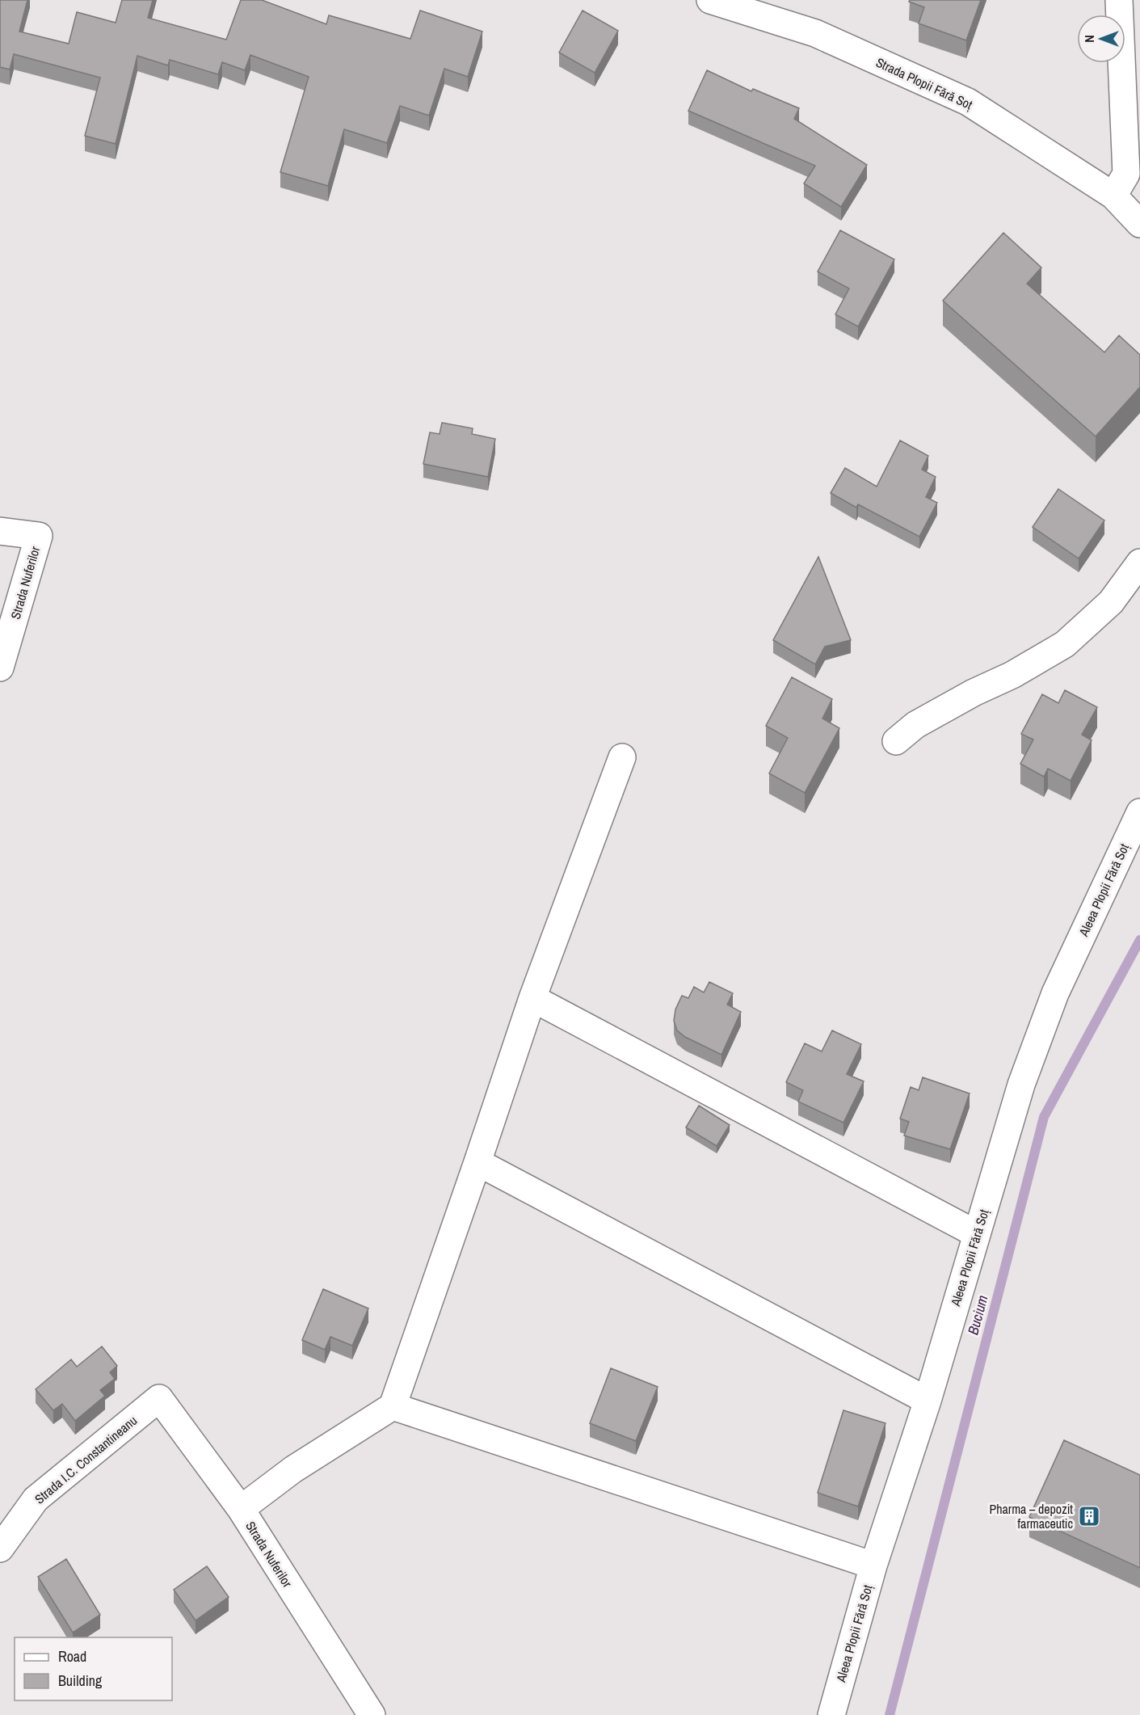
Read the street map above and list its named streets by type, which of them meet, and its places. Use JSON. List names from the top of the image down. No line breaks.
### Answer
{"streets":{"street":["Strada Plopii Fără Soț","Strada Nuferilor","Aleea Plopii Fără Soț","Strada I.C. Constantineanu"]},"crossings":[["Strada Nuferilor","Strada I.C. Constantineanu"]],"water":["Bucium"],"places":{"building":["Pharma – depozit farmaceutic"]},"legend":["Road","Building"],"north":"left"}
